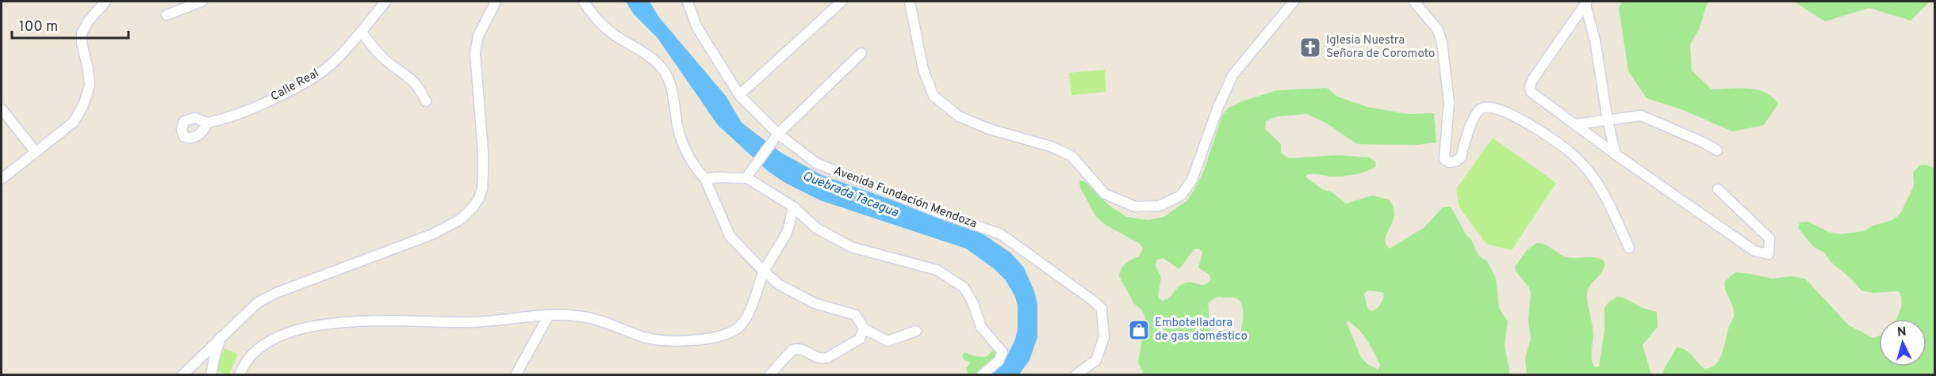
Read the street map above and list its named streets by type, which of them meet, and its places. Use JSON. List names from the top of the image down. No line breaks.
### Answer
{"streets":{"street":["Calle Real","Avenida Fundación Mendoza"]},"water":["Quebrada Tacagua"],"places":{"church":["Iglesia Nuestra Señora de Coromoto"],"shop":["Embotelladora de gas doméstico"]},"scale_bar":"100 m","north":"top"}
